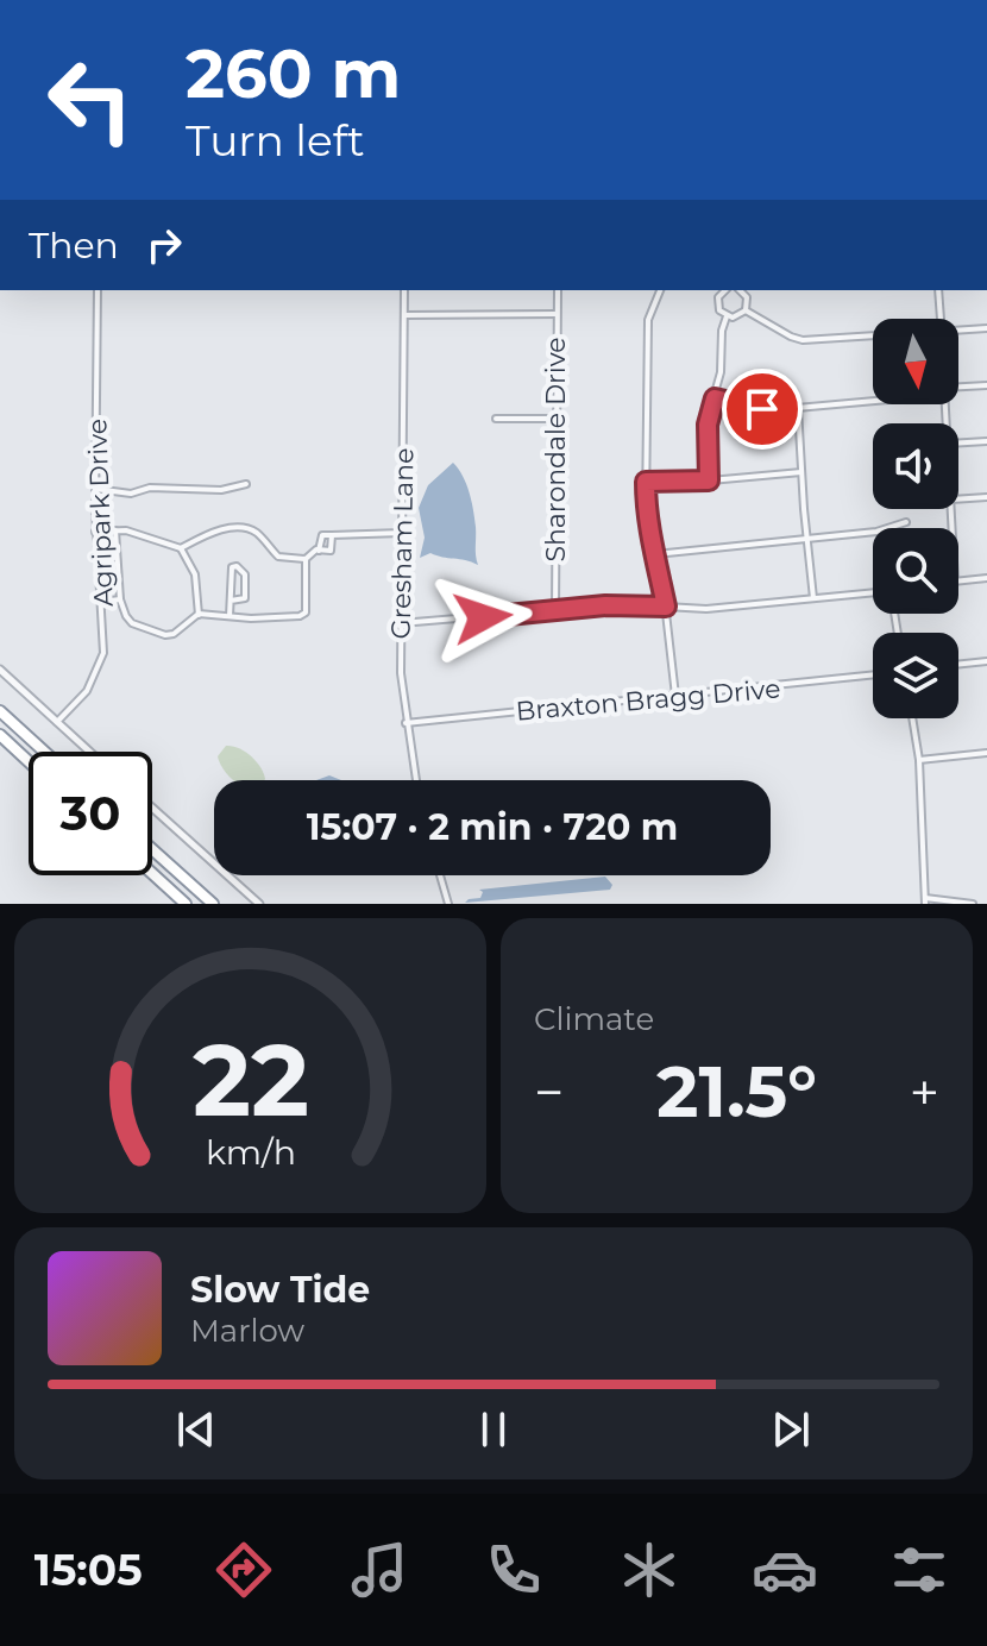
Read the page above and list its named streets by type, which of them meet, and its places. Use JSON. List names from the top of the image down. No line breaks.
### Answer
{"streets":{"street":["Sharondale Drive","Agripark Drive","Gresham Lane","Braxton Bragg Drive"]},"crossings":[["Gresham Lane","Braxton Bragg Drive"]],"north":"bottom","page":{"turn":["260 m","Turn left"],"then":"Then","limit":"30","trip":"15:07 · 2 min · 720 m","tile":"Climate","heat":["−","21.5°","+"],"song":["Slow Tide","Marlow"],"tabs":"15:05","gauge":["22","km/h"]}}
